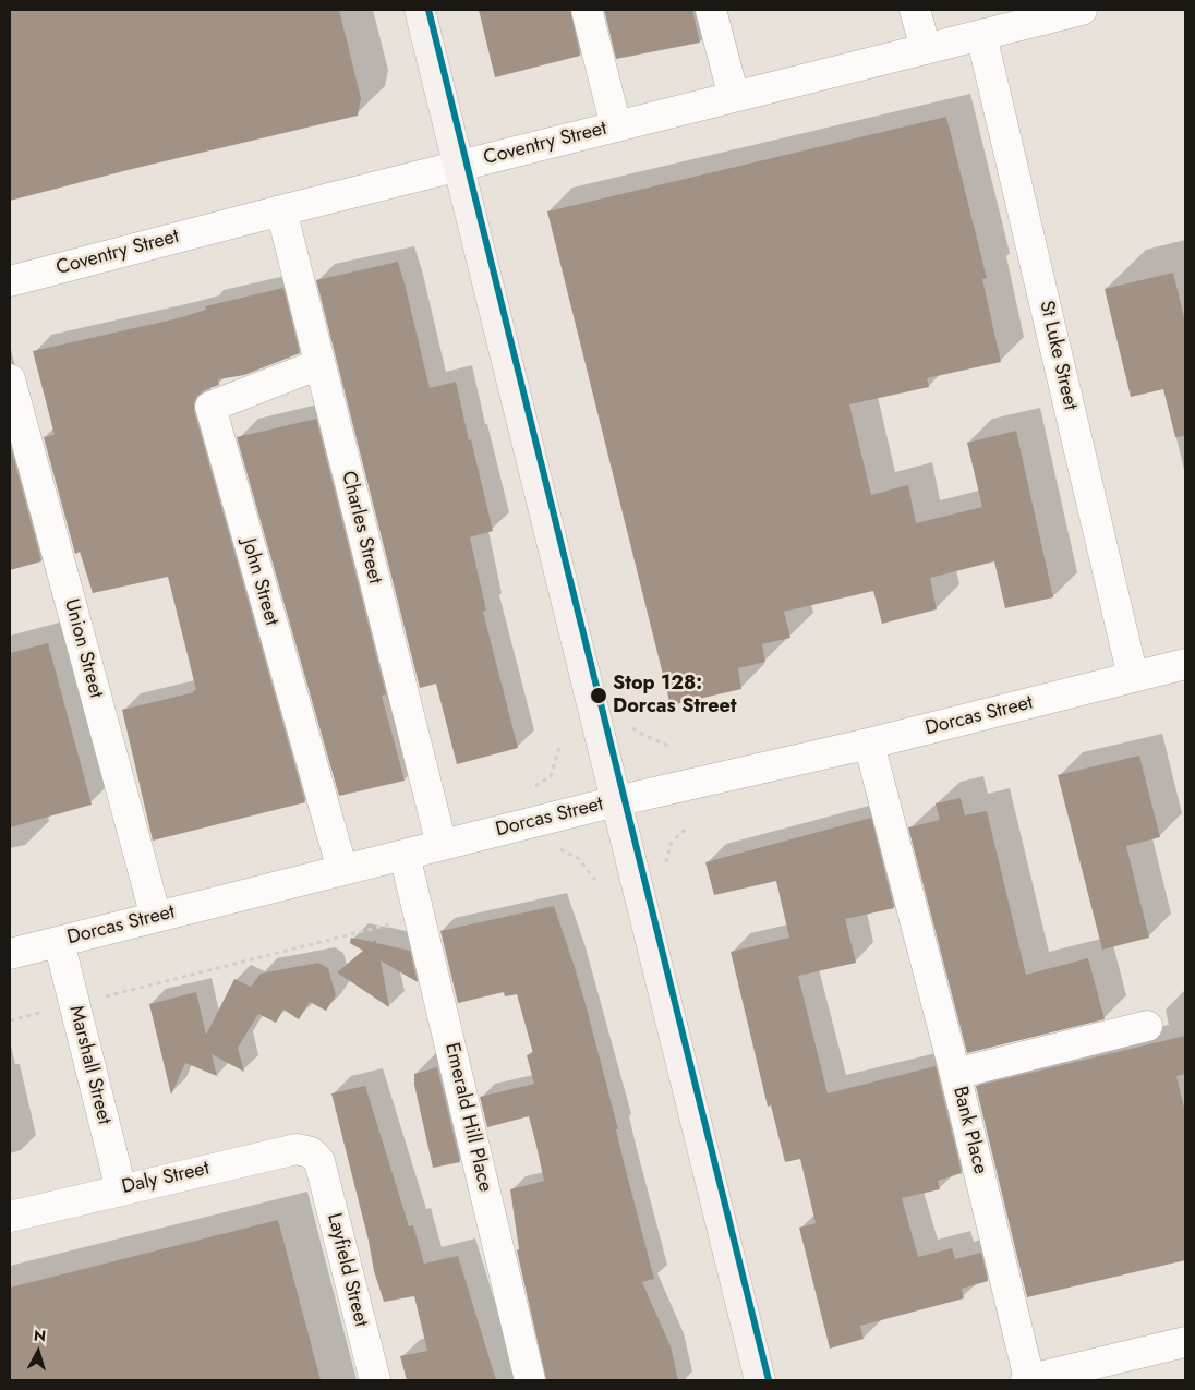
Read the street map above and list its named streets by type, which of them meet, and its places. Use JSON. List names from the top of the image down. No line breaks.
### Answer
{"streets":{"street":["Coventry Street","St Luke Street","Charles Street","John Street","Union Street","Dorcas Street","Marshall Street","Emerald Hill Place","Bank Place","Daly Street","Layfield Street"]},"crossings":[["Coventry Street","St Luke Street"],["Coventry Street","Charles Street"],["St Luke Street","Dorcas Street"],["Charles Street","John Street"],["Charles Street","Dorcas Street"],["John Street","Dorcas Street"],["Union Street","Dorcas Street"],["Dorcas Street","Marshall Street"],["Dorcas Street","Emerald Hill Place"],["Marshall Street","Daly Street"],["Daly Street","Layfield Street"]],"places":["Stop 128: Dorcas Street"],"north":"top"}
